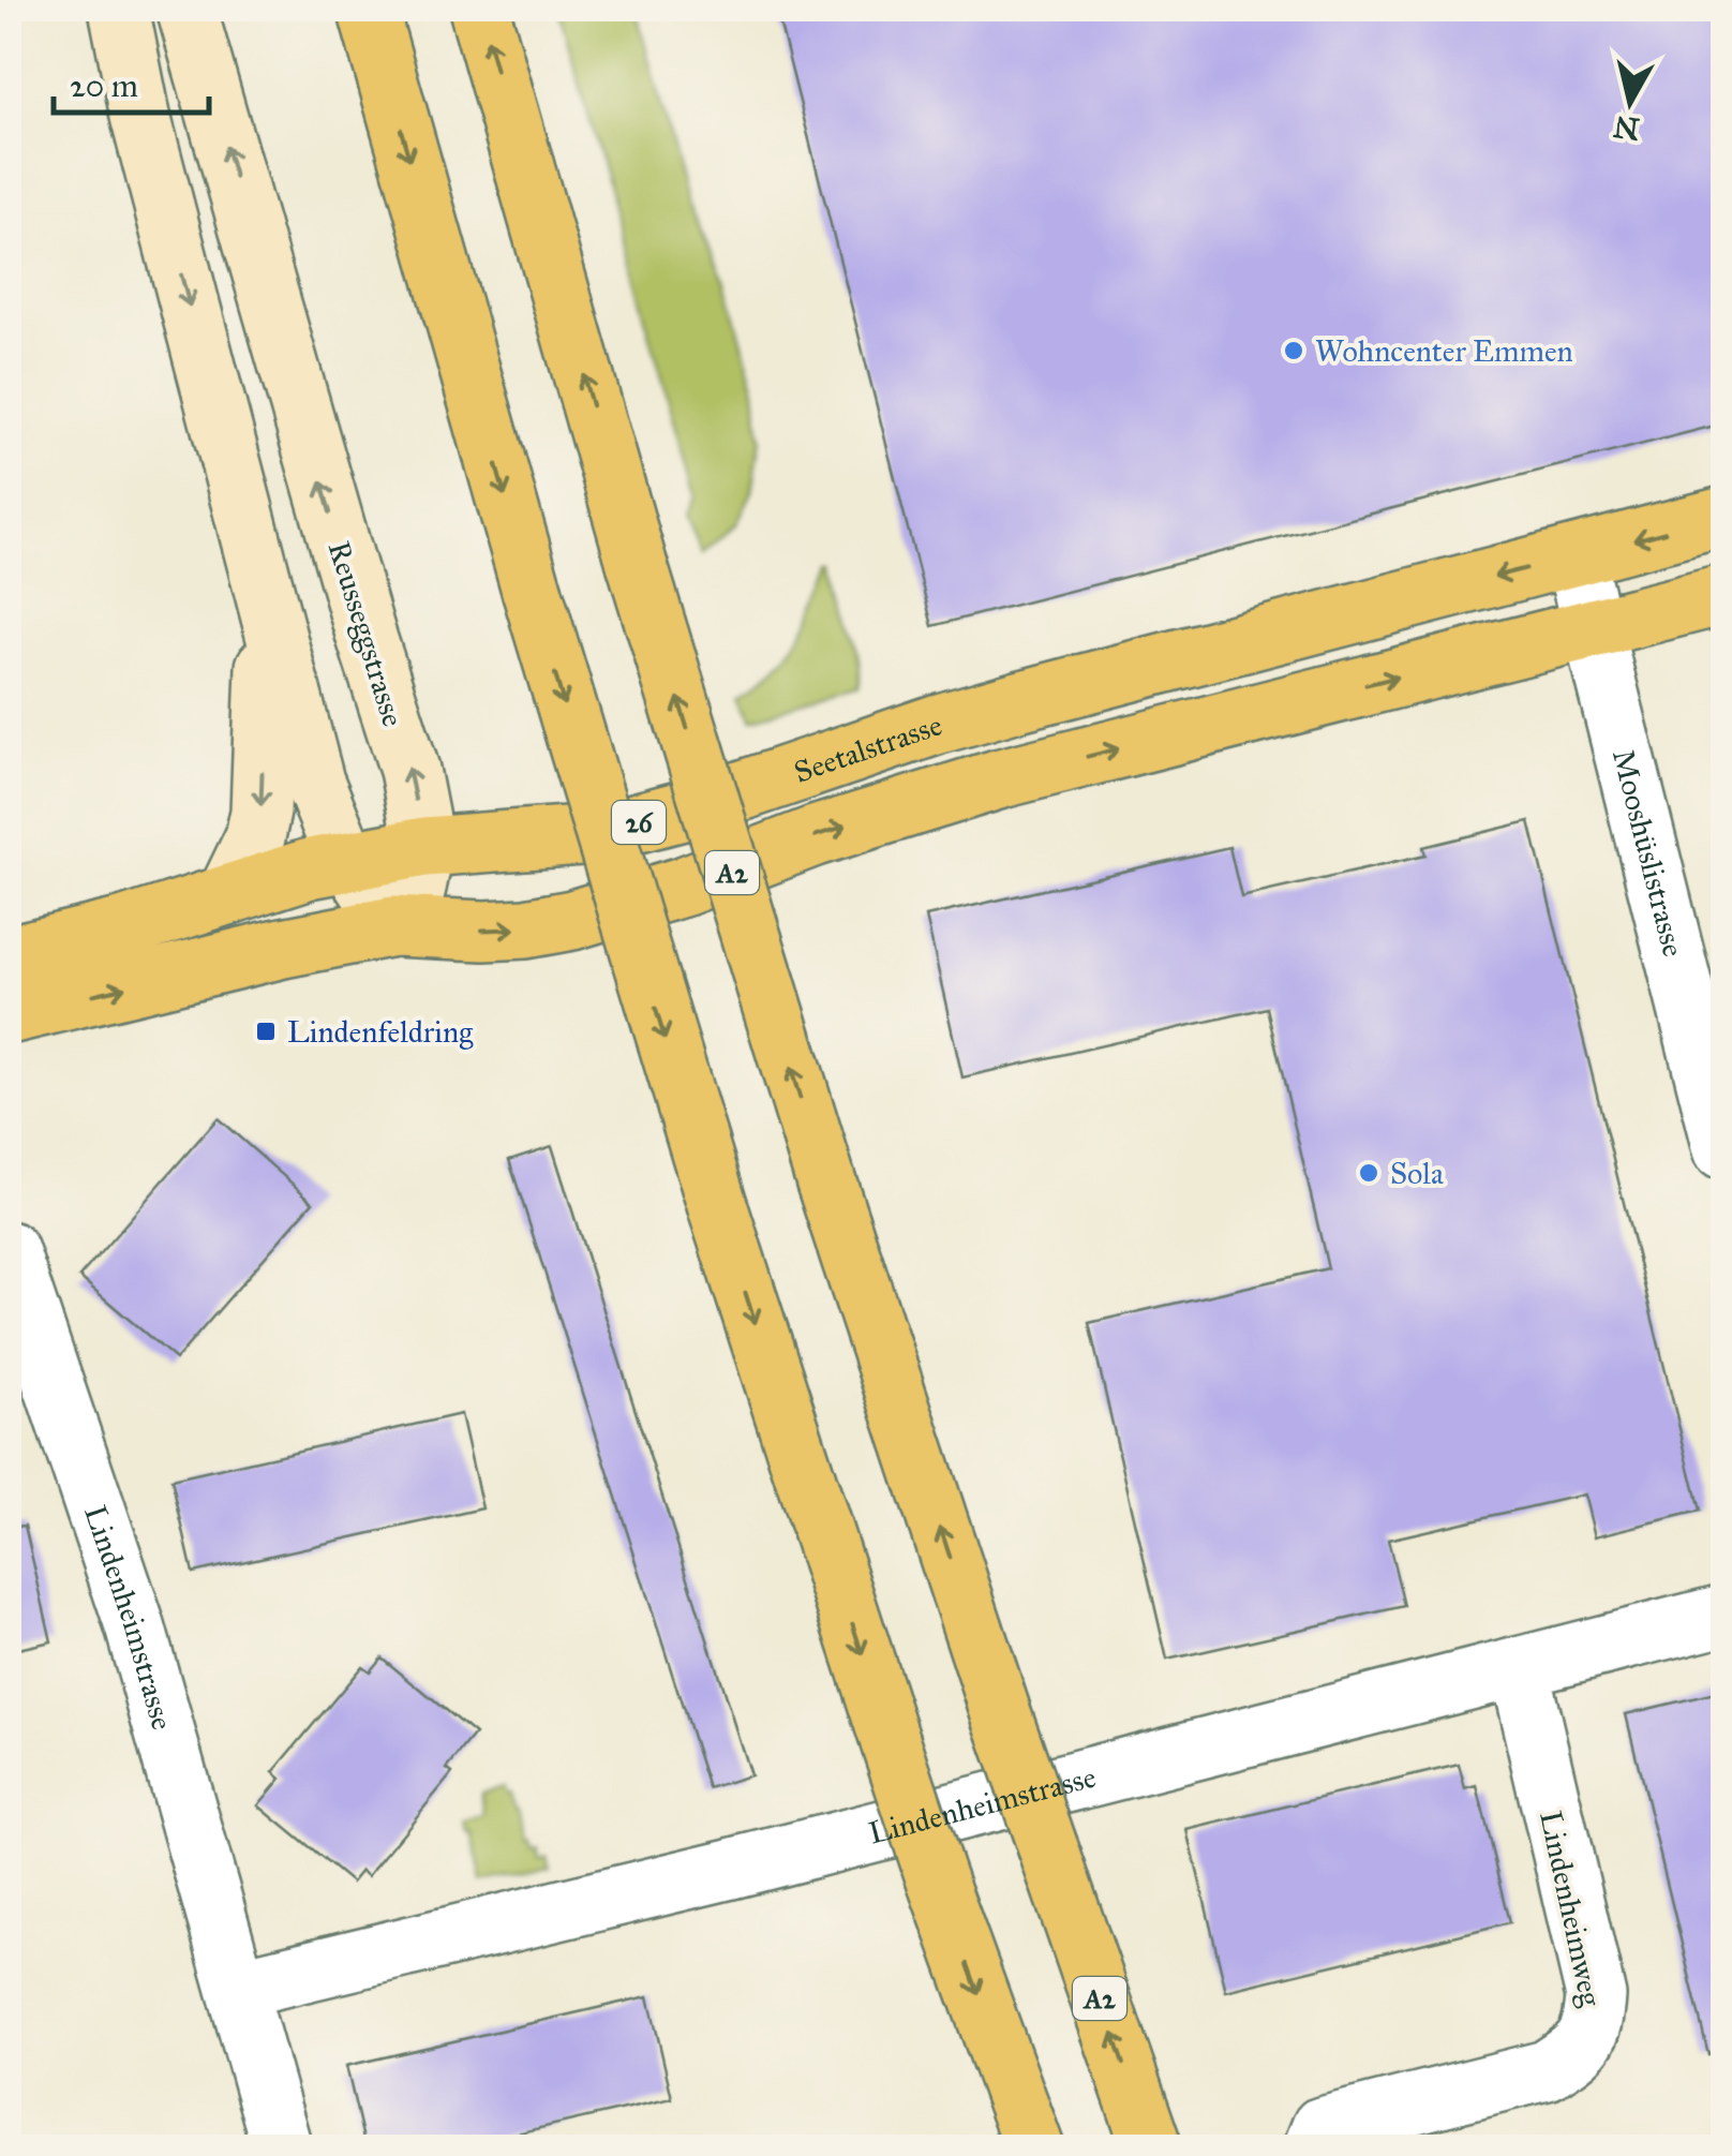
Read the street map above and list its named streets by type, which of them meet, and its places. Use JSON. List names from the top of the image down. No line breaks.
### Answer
{"streets":{"main road":["Reusseggstrasse","Seetalstrasse","26","A2"],"street":["Mooshüslistrasse","Lindenheimstrasse","Lindenheimweg"]},"crossings":[["Reusseggstrasse","Seetalstrasse"],["Seetalstrasse","Mooshüslistrasse"],["Lindenheimstrasse","Lindenheimweg"]],"places":{"other":["Wohncenter Emmen","Sola"],"transit":["Lindenfeldring"]},"scale_bar":"20 m","north":"bottom"}
